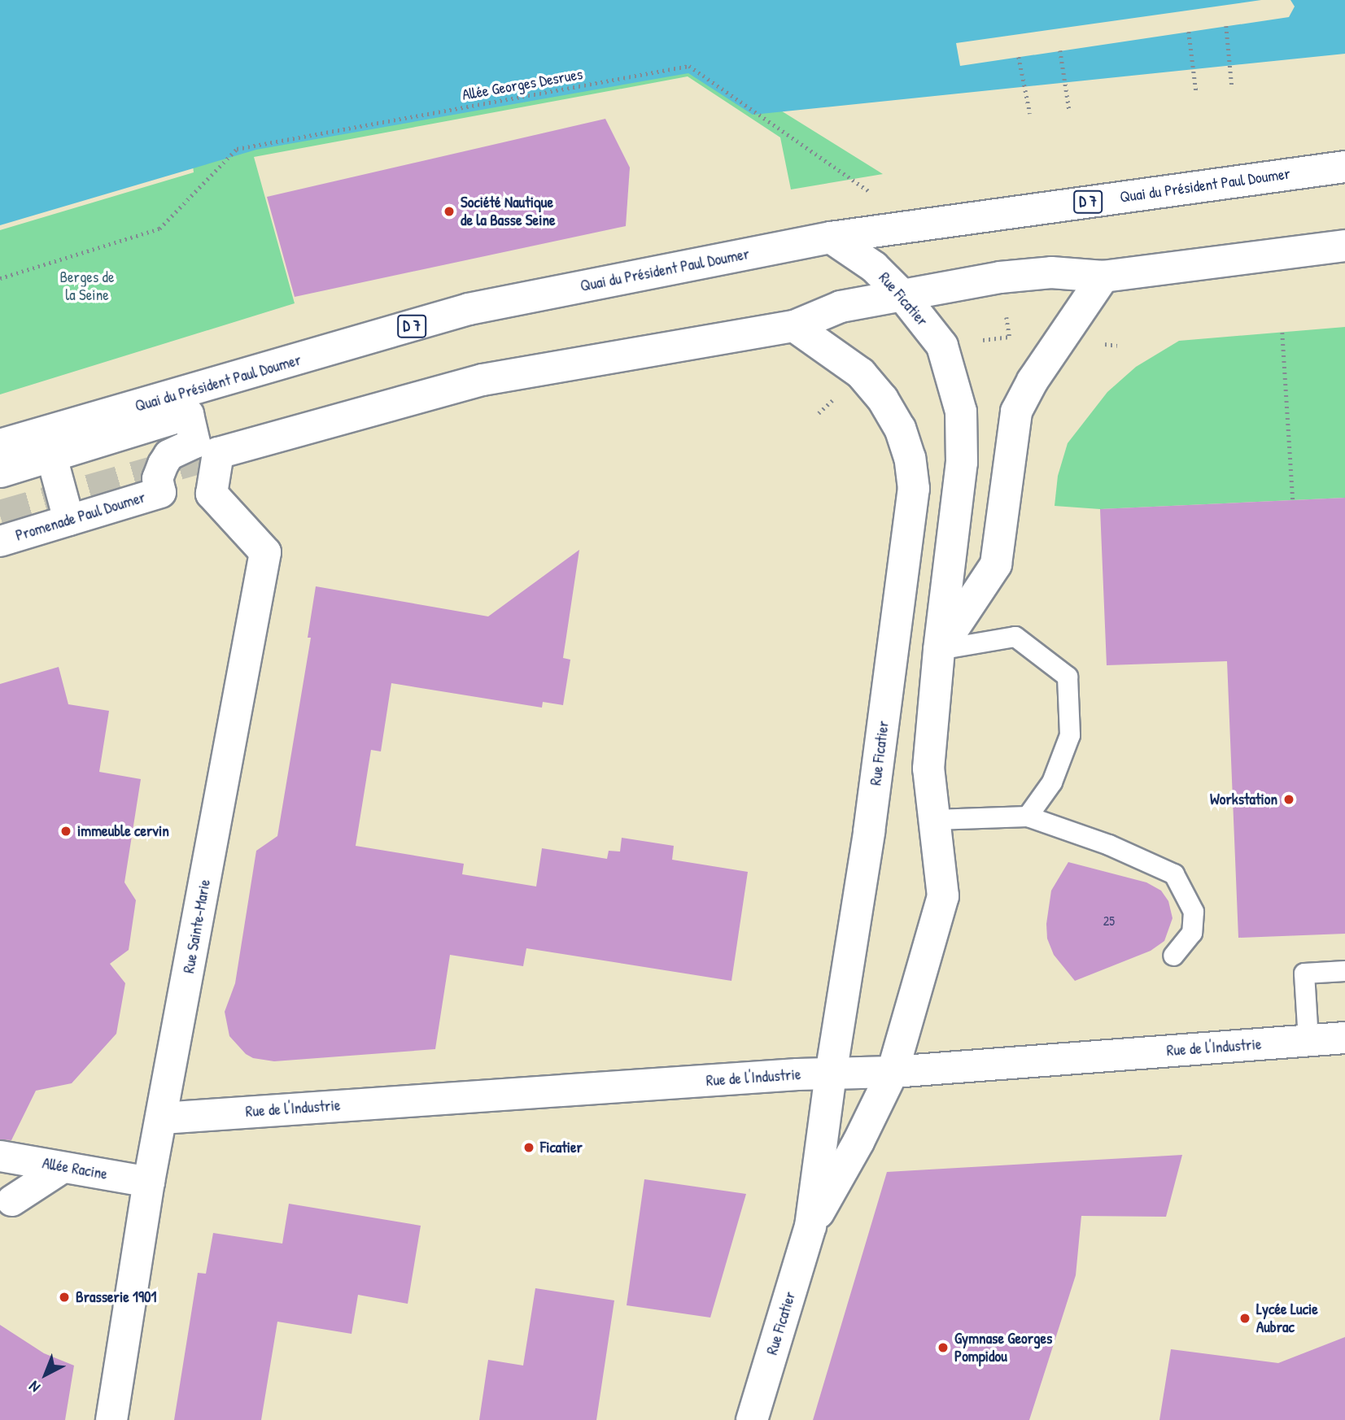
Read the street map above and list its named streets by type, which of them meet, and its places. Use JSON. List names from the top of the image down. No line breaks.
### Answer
{"streets":{"street":["Quai du Président Paul Doumer","D 7","Rue Ficatier","Promenade Paul Doumer","Rue Sainte-Marie","Rue de l'Industrie","Allée Racine"],"path":["Allée Georges Desrues"]},"crossings":[["Quai du Président Paul Doumer","Rue Ficatier"],["Rue Ficatier","Rue Sainte-Marie"],["Rue Ficatier","Rue de l'Industrie"],["Rue Sainte-Marie","Rue de l'Industrie"],["Rue Sainte-Marie","Allée Racine"]],"parks":["Berges de la Seine"],"places":["Société Nautique de la Basse Seine","Workstation","immeuble cervin","Ficatier","Brasserie 1901","Lycée Lucie Aubrac","Gymnase Georges Pompidou"],"house_numbers":["25"],"north":"bottom left"}
